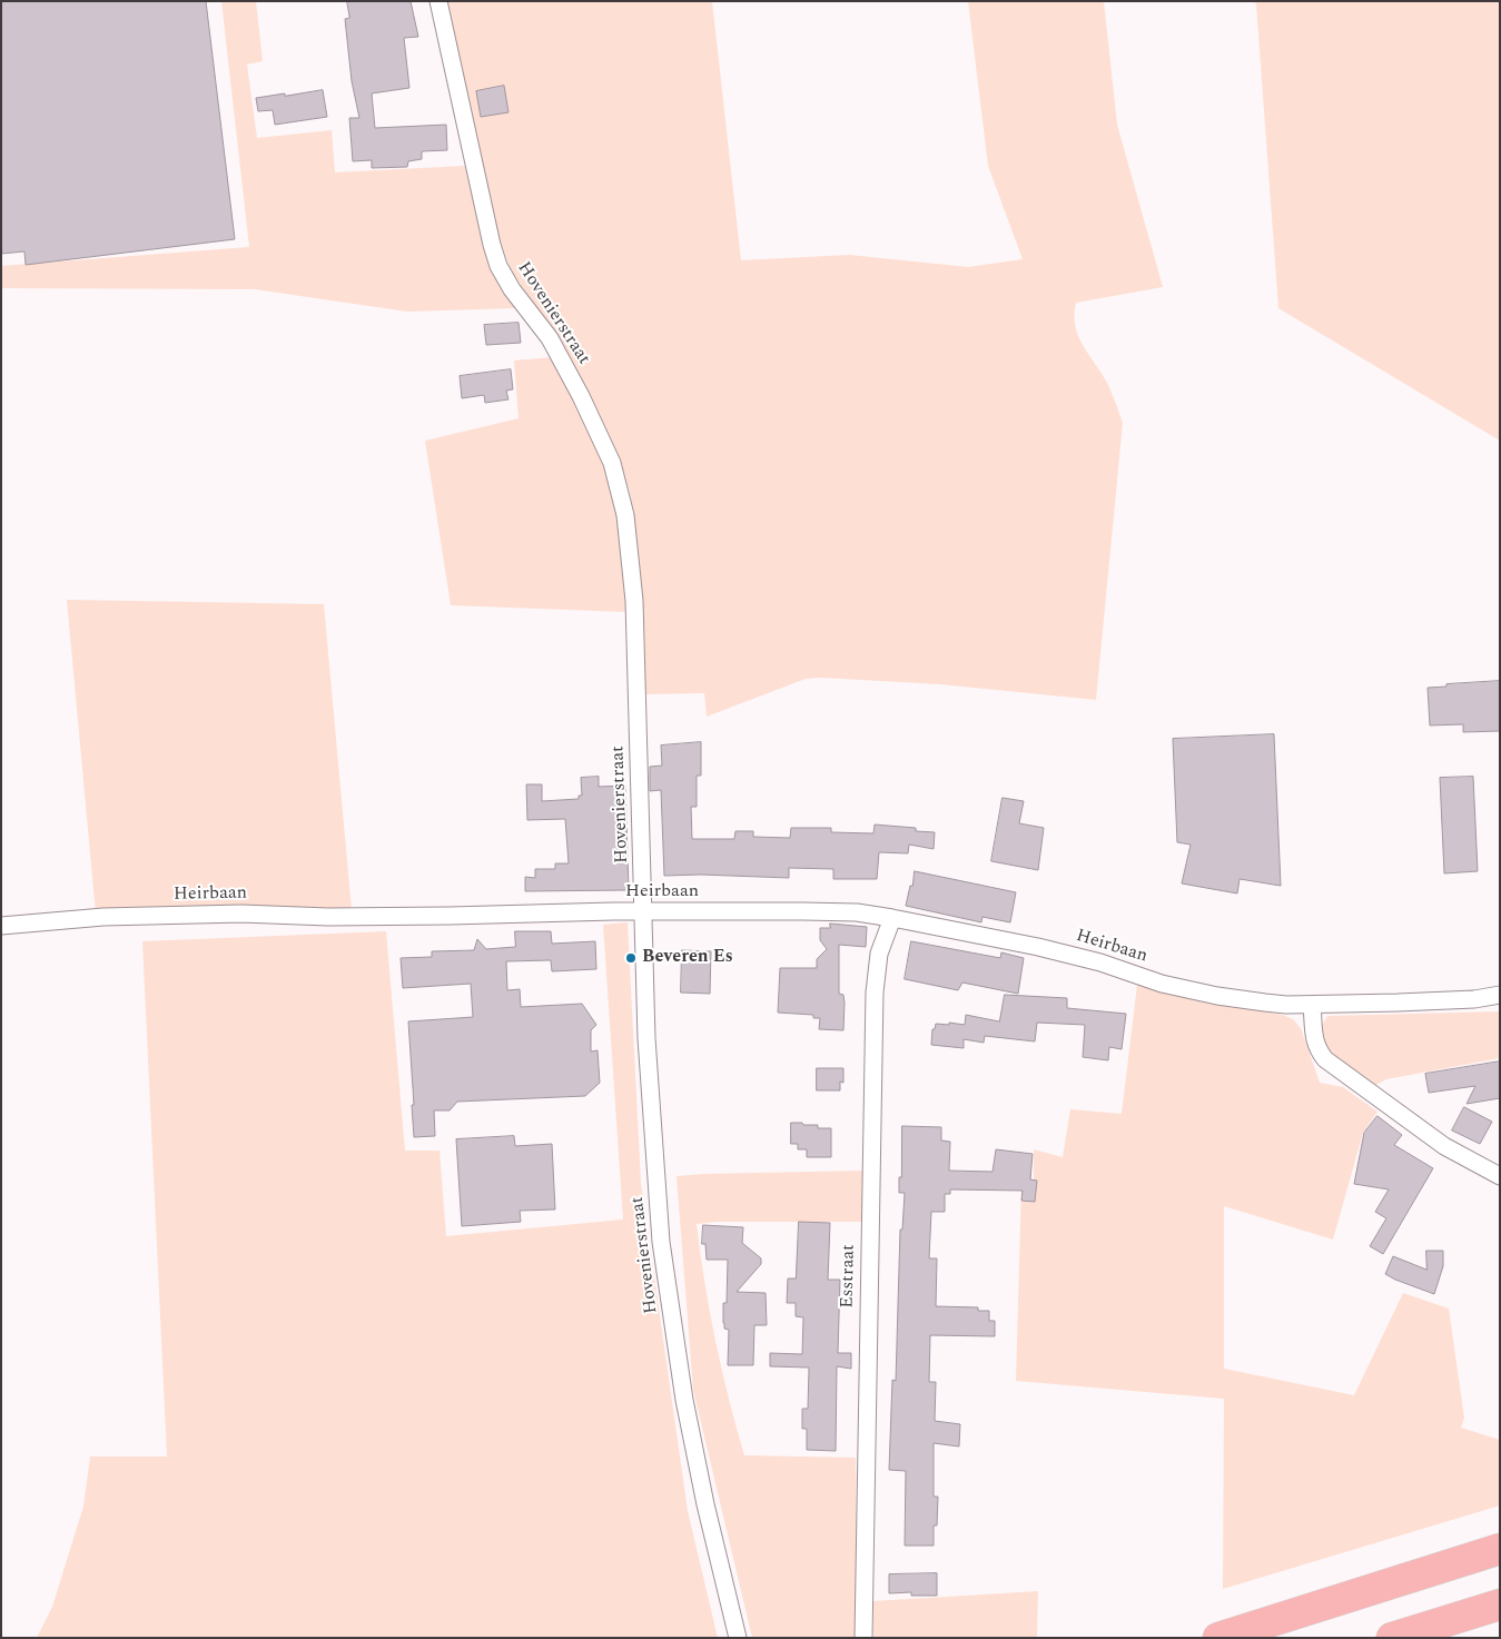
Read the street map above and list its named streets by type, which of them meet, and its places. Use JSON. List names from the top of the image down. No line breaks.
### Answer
{"streets":{"street":["Hovenierstraat","Heirbaan","Esstraat"]},"crossings":[["Hovenierstraat","Heirbaan"],["Heirbaan","Esstraat"]],"places":["Beveren Es"]}
